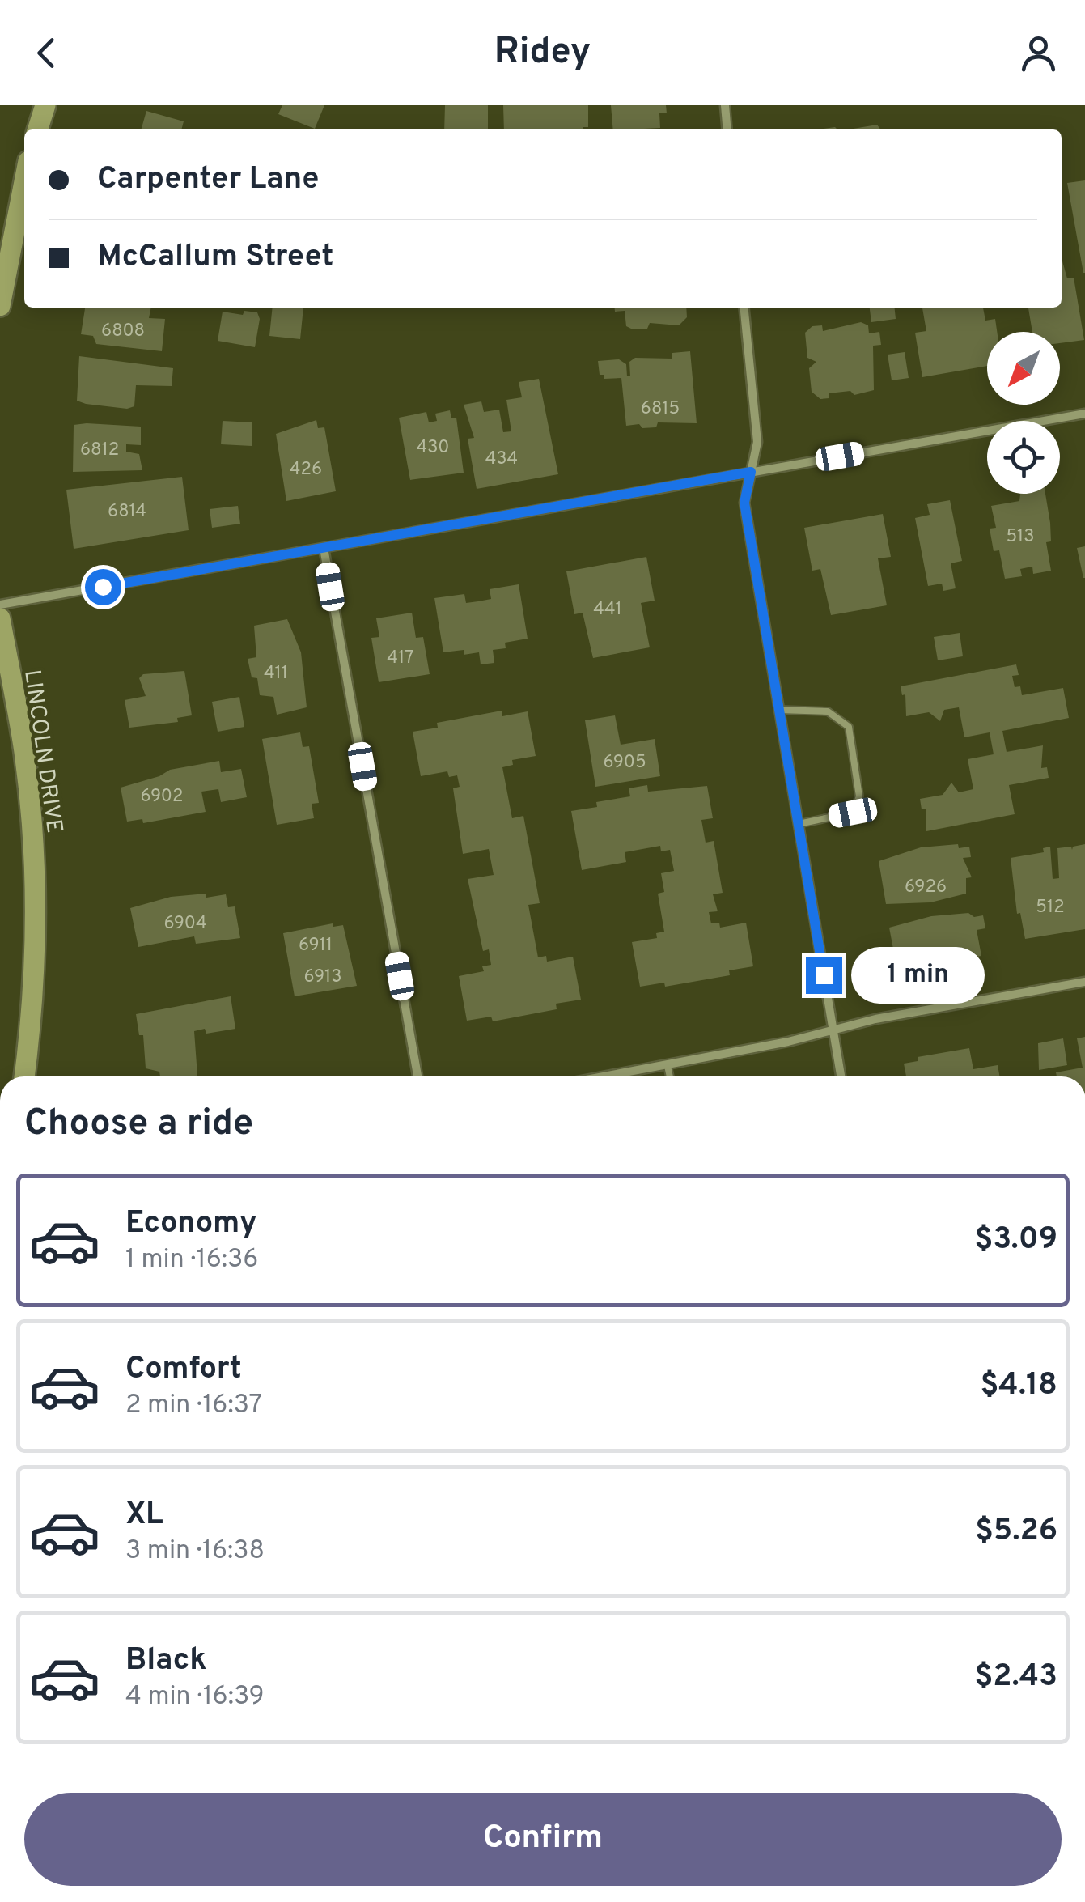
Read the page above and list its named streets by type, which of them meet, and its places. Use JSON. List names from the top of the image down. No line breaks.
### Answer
{"streets":{"main road":["LINCOLN DRIVE"]},"house_numbers":["6808","6815","430","6812","434","426","6814","513","441","417","411","6905","6902","6926","512","6904","6911","6913"],"north":"bottom left","page":{"header":"Ridey","banner":["Carpenter Lane","McCallum Street"],"bubble":"1 min","heading":"Choose a ride","list":[{"name":"Economy","note":"1 min · 16:36","value":"$3.09"},{"name":"Comfort","note":"2 min · 16:37","value":"$4.18"},{"name":"XL","note":"3 min · 16:38","value":"$5.26"},{"name":"Black","note":"4 min · 16:39","value":"$2.43"}],"buttons":"Confirm"}}
